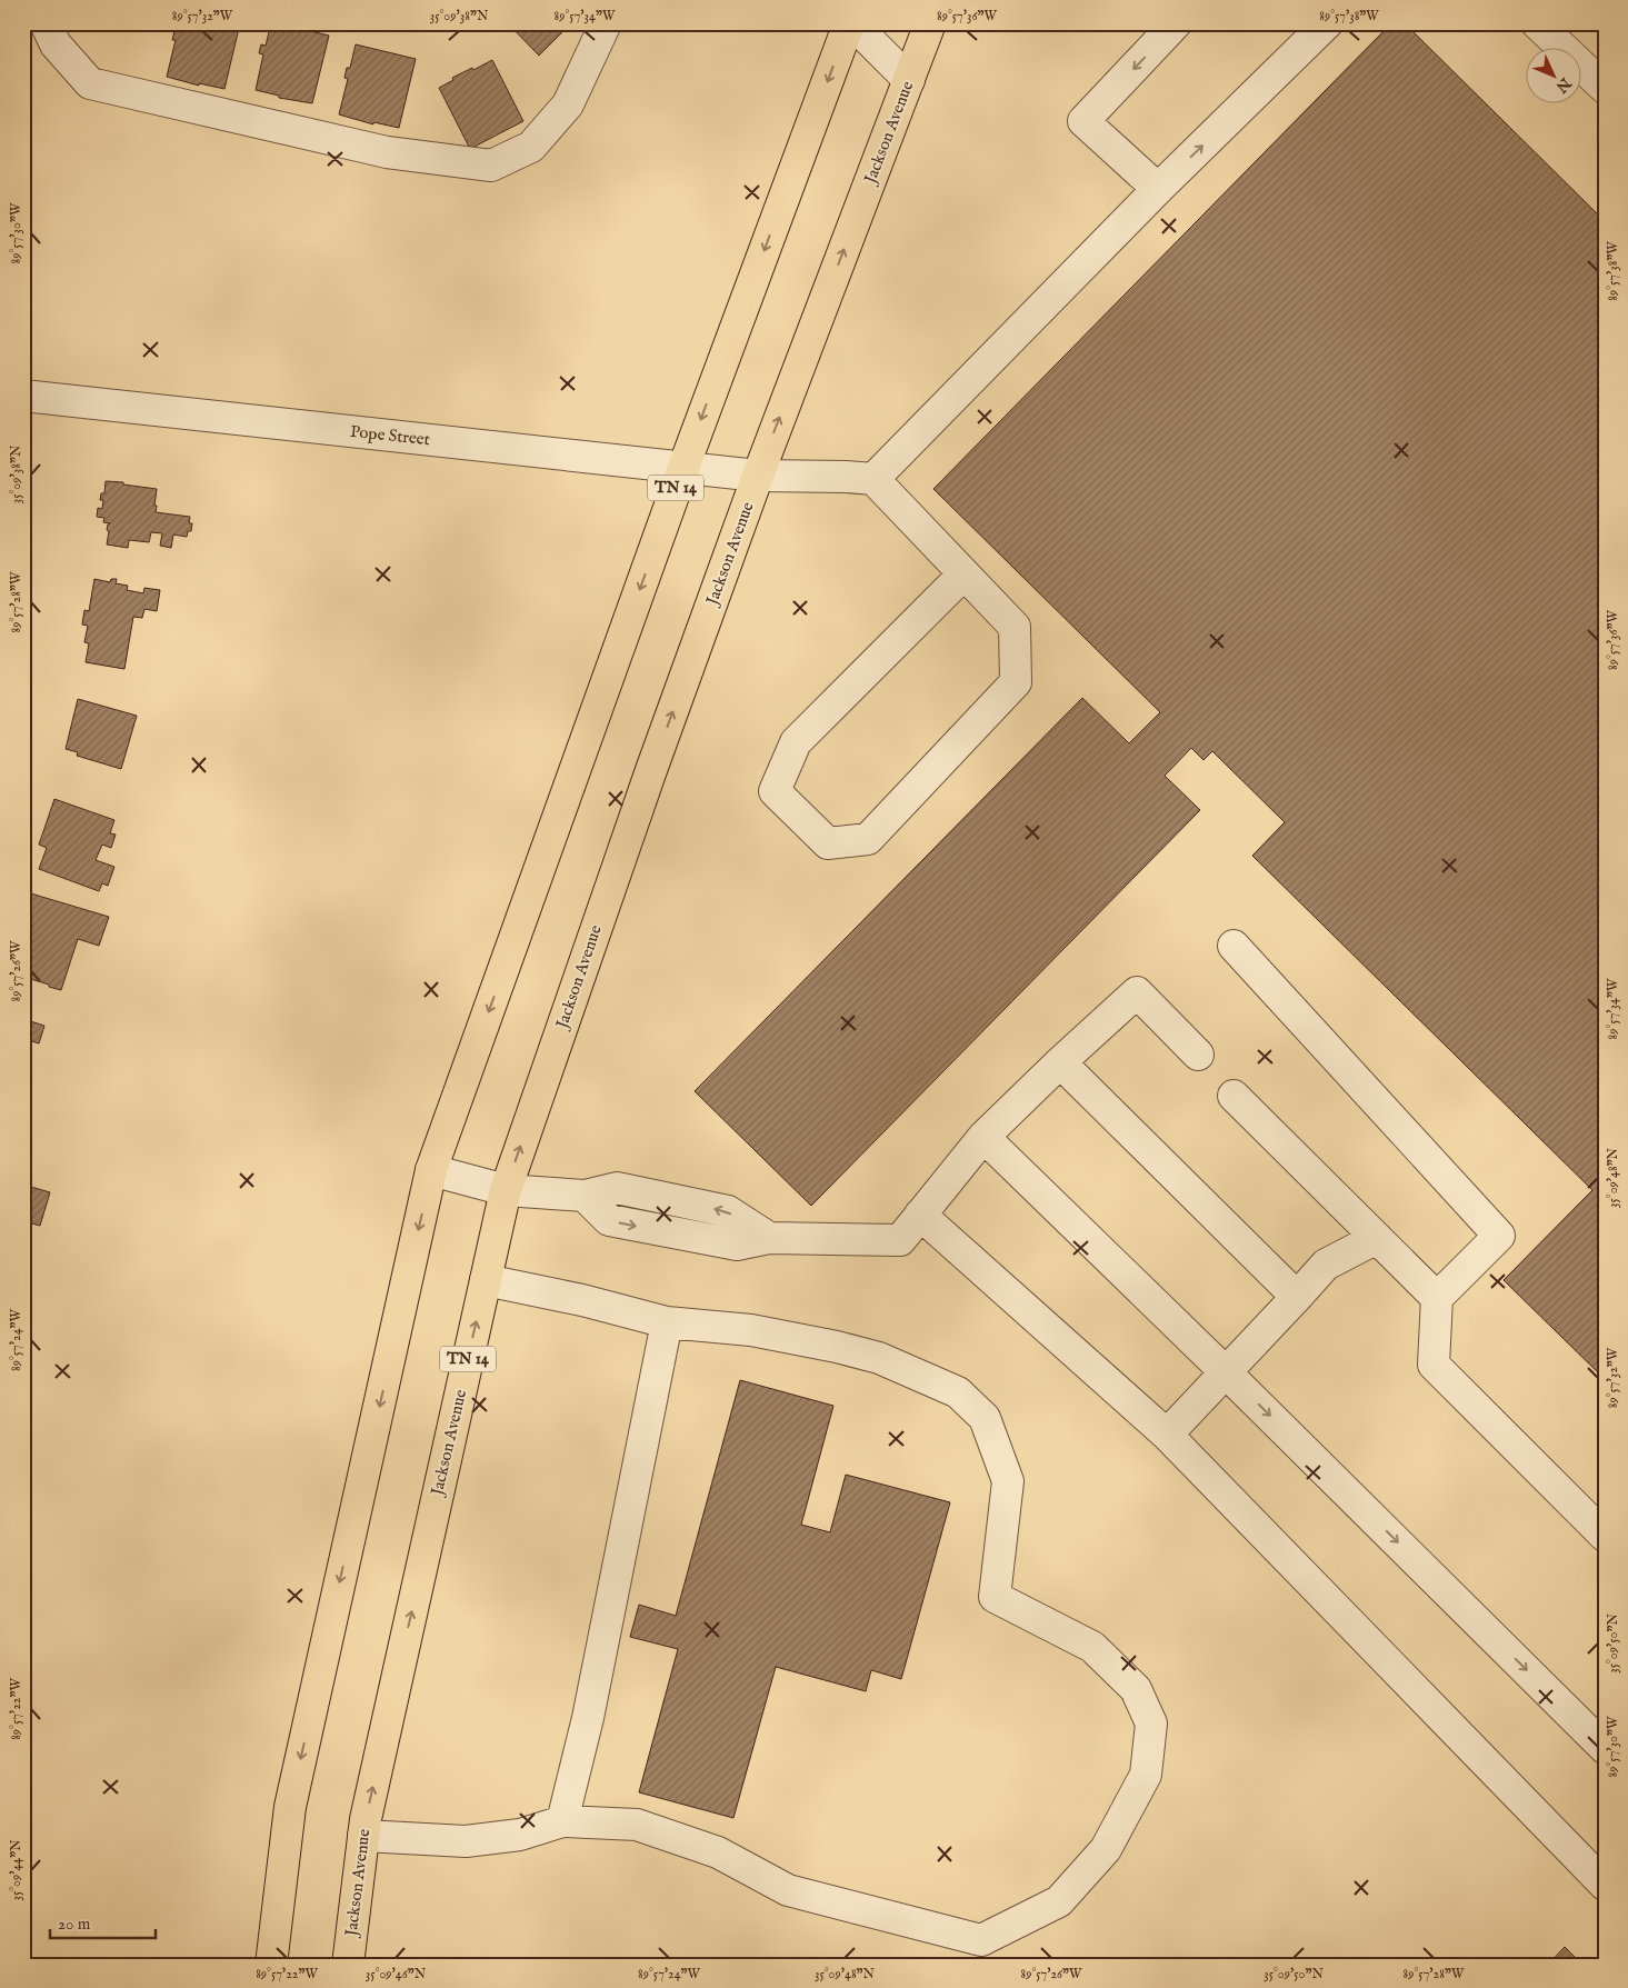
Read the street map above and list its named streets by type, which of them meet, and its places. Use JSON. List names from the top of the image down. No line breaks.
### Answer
{"streets":{"main road":["Jackson Avenue","TN 14"],"street":["Pope Street"]},"crossings":[["Jackson Avenue","Pope Street"],["Pope Street","TN 14"]],"scale_bar":"20 m","north":"bottom right","coordinates":["89°57'32\"W","35°09'38\"N","89°57'34\"W","89°57'36\"W","89°57'38\"W","89°57'30\"W","89°57'28\"W","89°57'26\"W","35°09'48\"N","89°57'24\"W","35°09'50\"N","89°57'22\"W","35°09'44\"N","35°09'46\"N"]}
